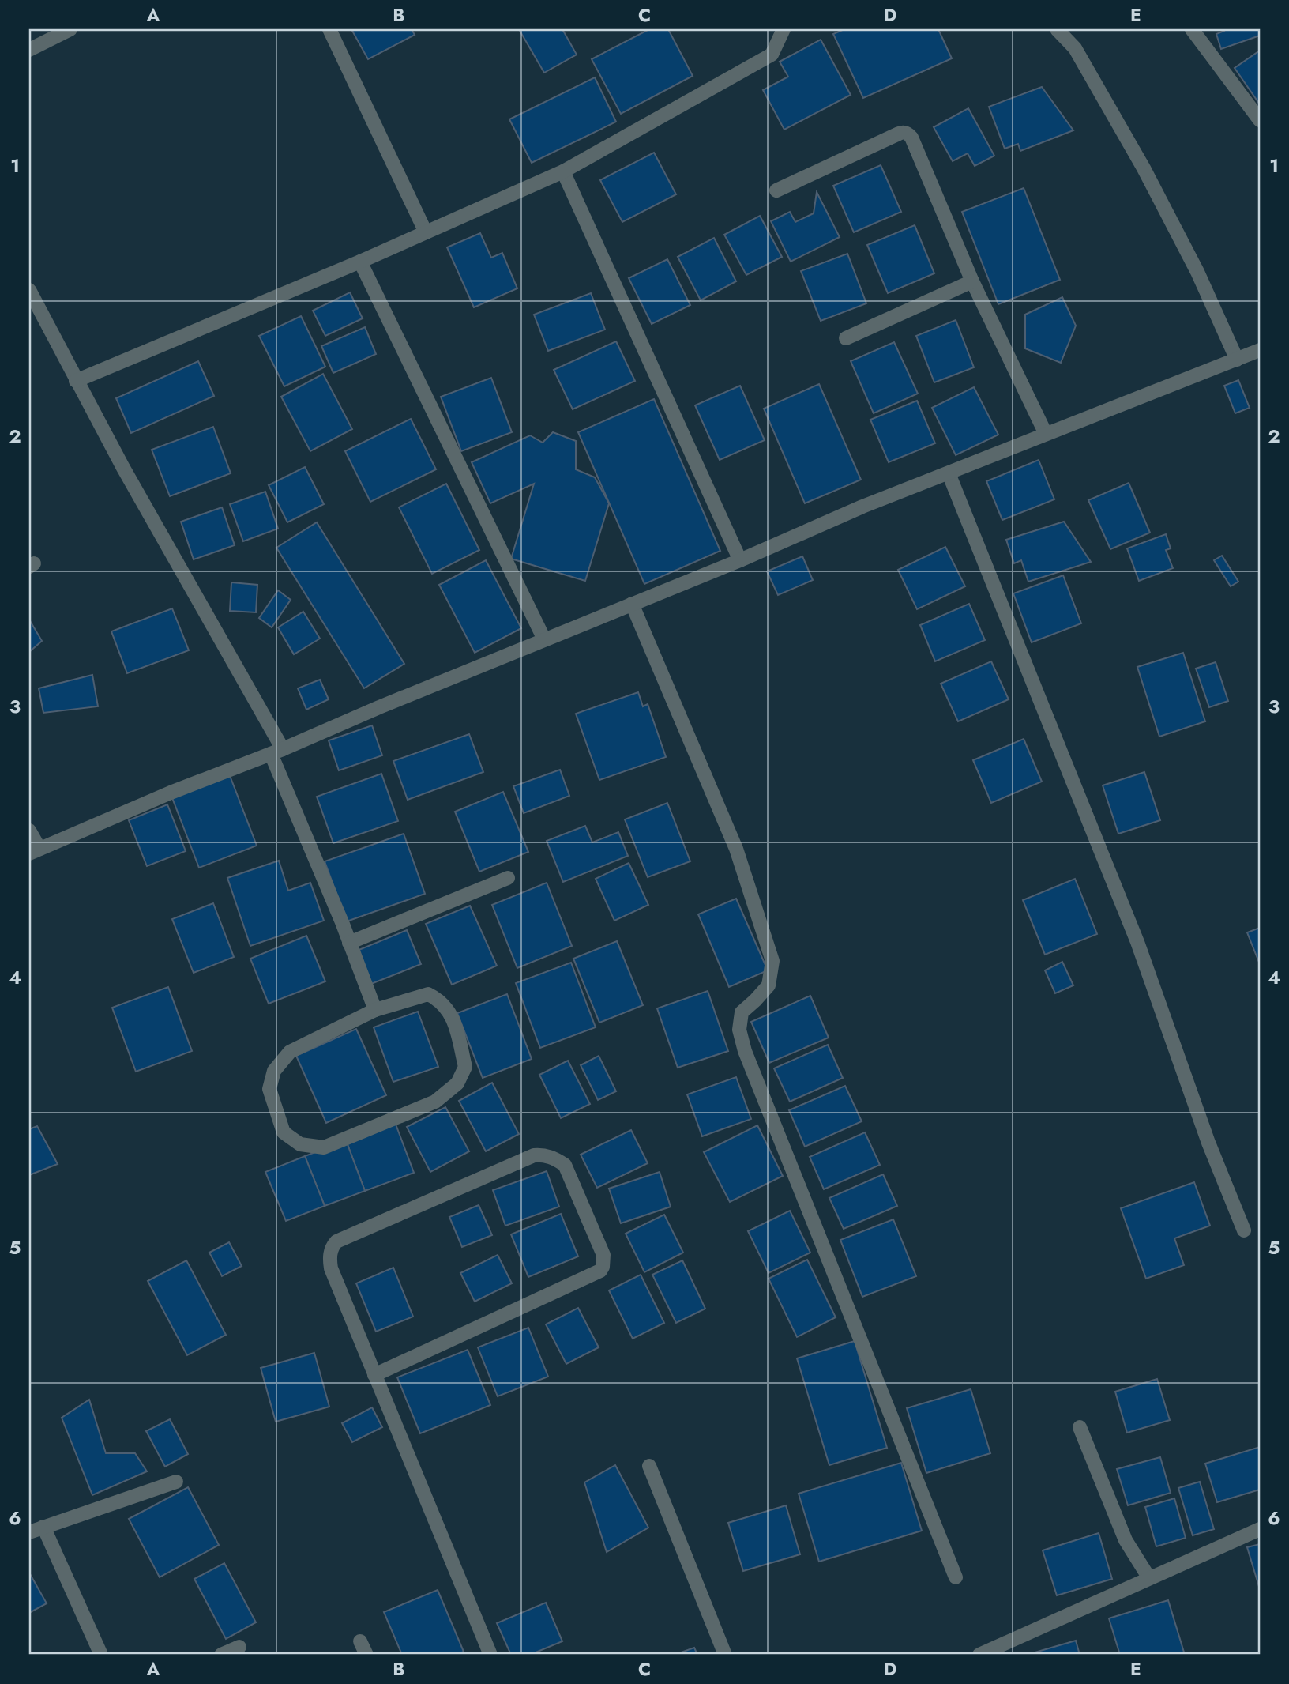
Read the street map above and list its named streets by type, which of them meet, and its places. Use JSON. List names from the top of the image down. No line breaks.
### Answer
{"grid":{"columns":["A","B","C","D","E"],"rows":["1","2","3","4","5","6"]}}
